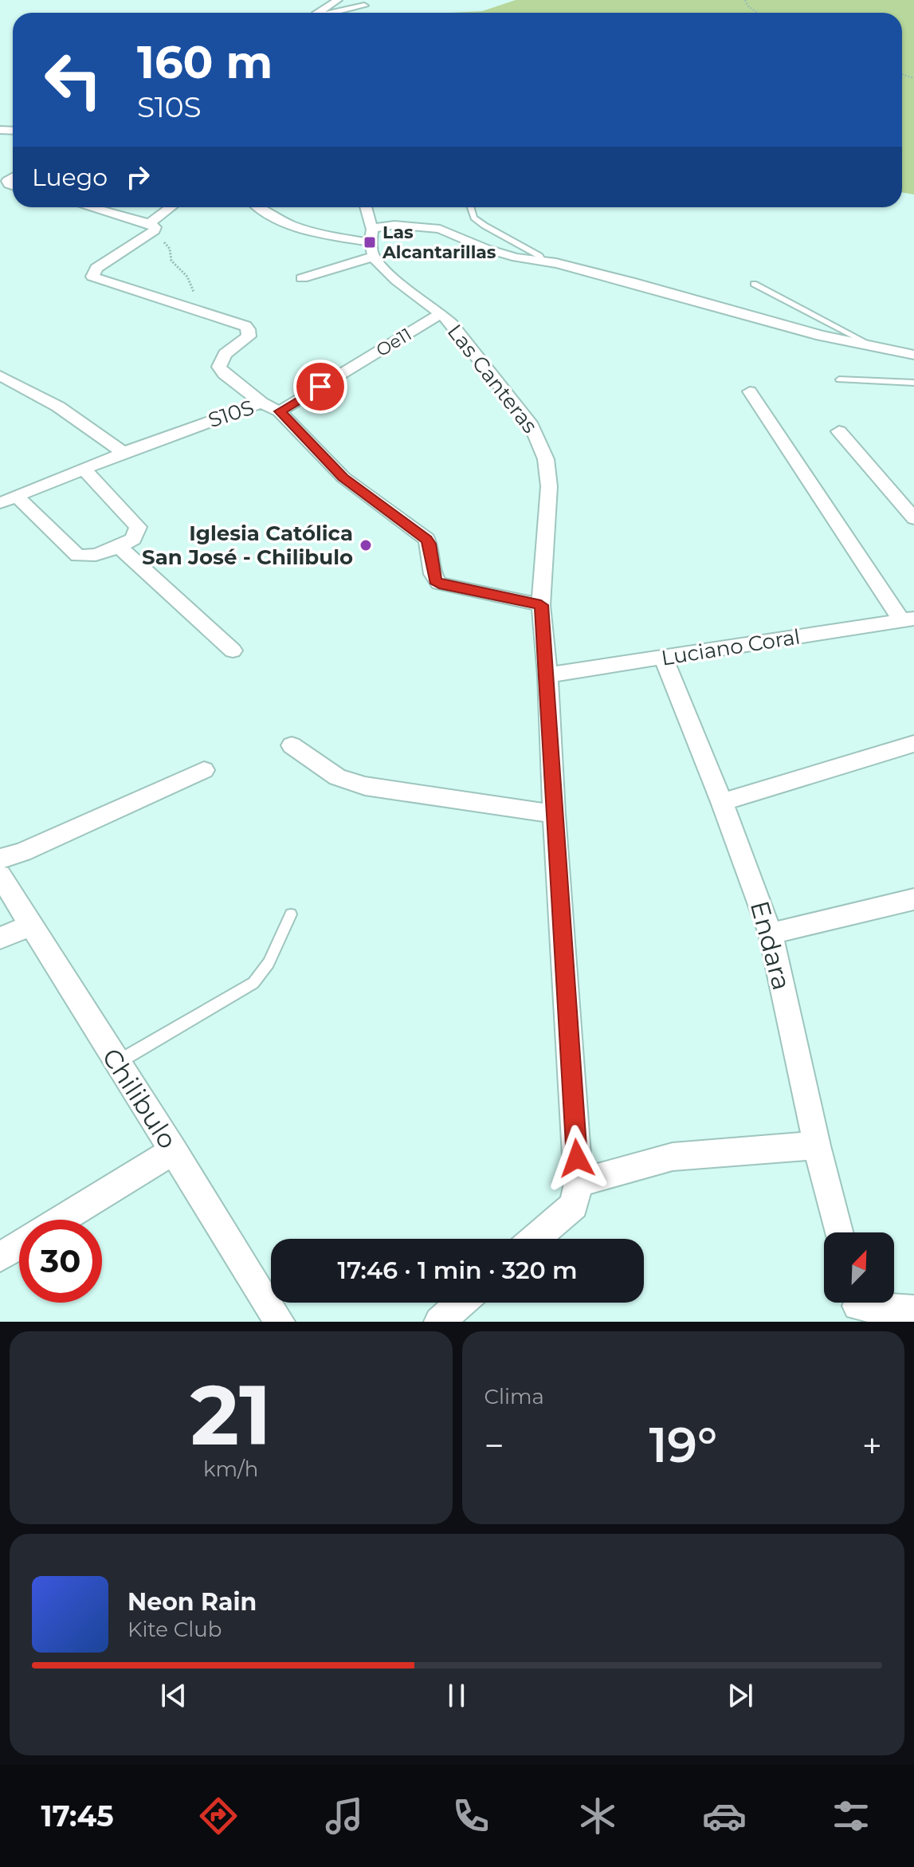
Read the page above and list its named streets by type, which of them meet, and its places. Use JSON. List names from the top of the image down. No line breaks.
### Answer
{"streets":{"street":["Oe11","Las Canteras","S10S","Luciano Coral","Endara","Chilibulo"]},"crossings":[["Oe11","Las Canteras"],["Oe11","S10S"],["Las Canteras","S10S"],["Las Canteras","Luciano Coral"],["Luciano Coral","Endara"]],"places":{"transit":["Las Alcantarillas"],"other":["Iglesia Católica San José - Chilibulo"]},"north":"top right","page":{"turn":["160 m","S10S"],"then":"Luego","limit":"30","trip":"17:46 · 1 min · 320 m","tile":[["21","km/h"],"Clima"],"heat":["−","19°","+"],"song":["Neon Rain","Kite Club"],"tabs":"17:45"}}
